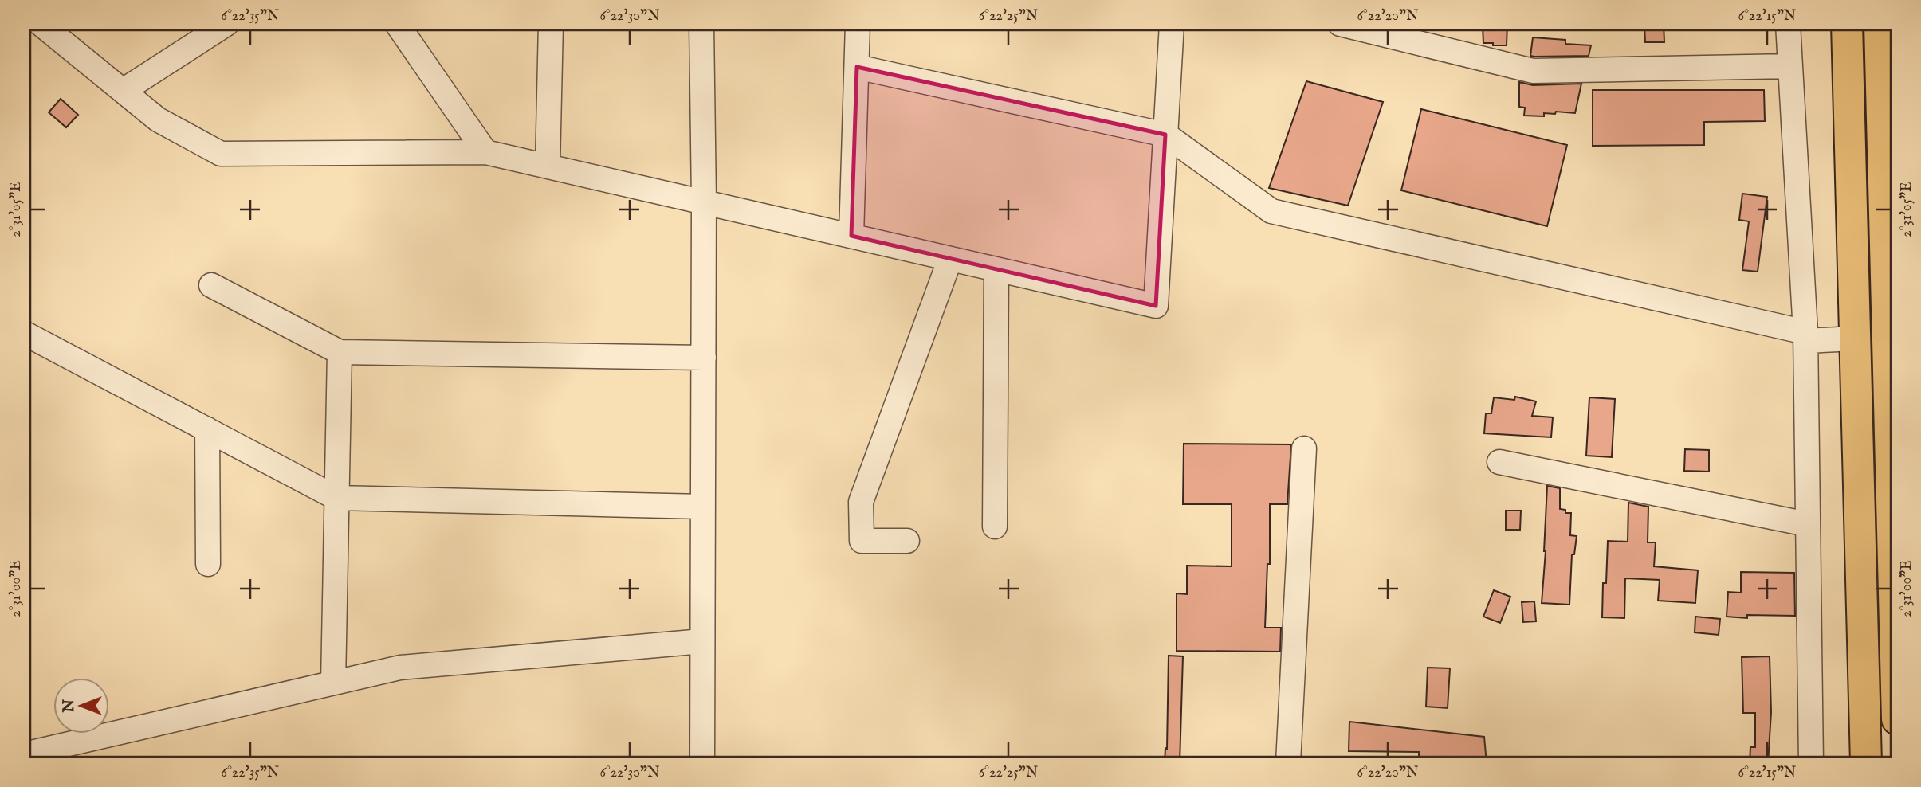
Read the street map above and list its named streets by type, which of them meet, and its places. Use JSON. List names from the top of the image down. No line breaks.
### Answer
{"north":"left","coordinates":["6°22'35\"N","6°22'30\"N","6°22'25\"N","6°22'20\"N","6°22'15\"N","2°31'05\"E","2°31'00\"E"]}
